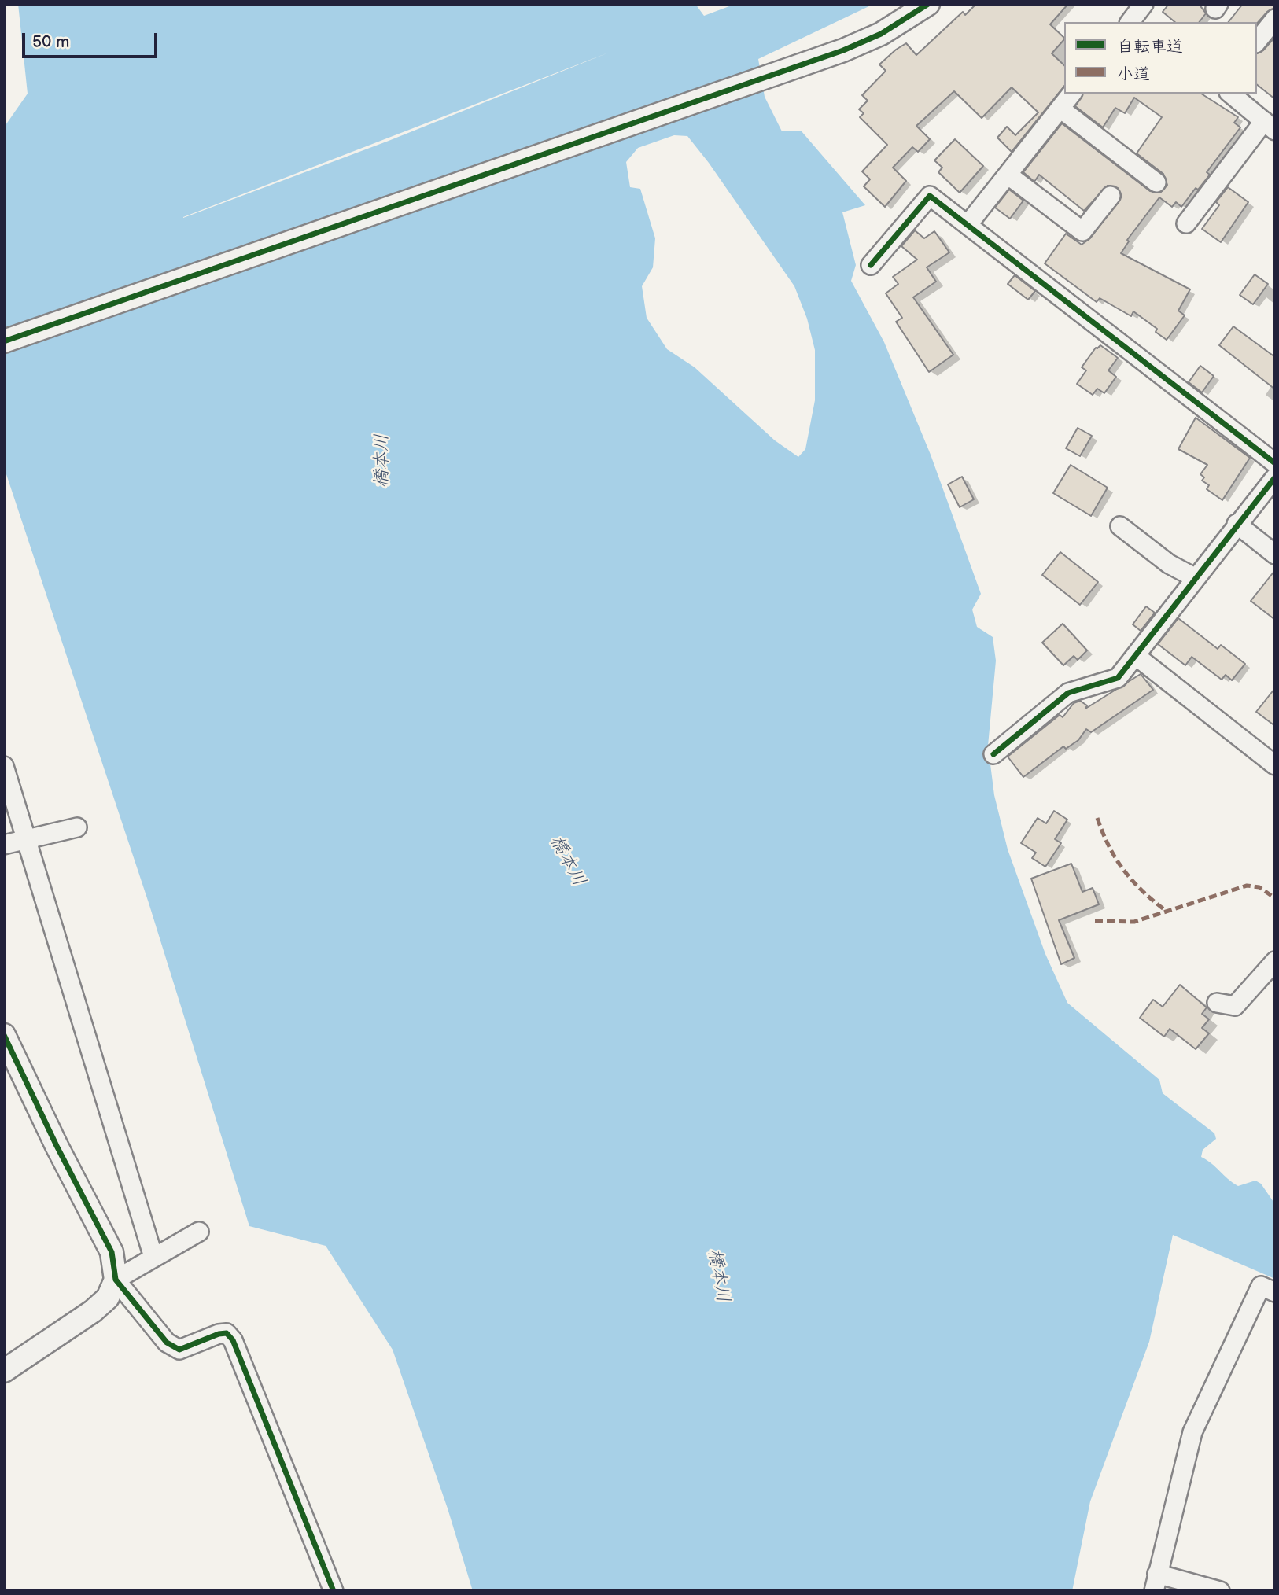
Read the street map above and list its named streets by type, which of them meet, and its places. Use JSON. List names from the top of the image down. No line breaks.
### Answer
{"water":["橋本川"],"legend":["自転車道","小道"],"scale_bar":"50 m"}
